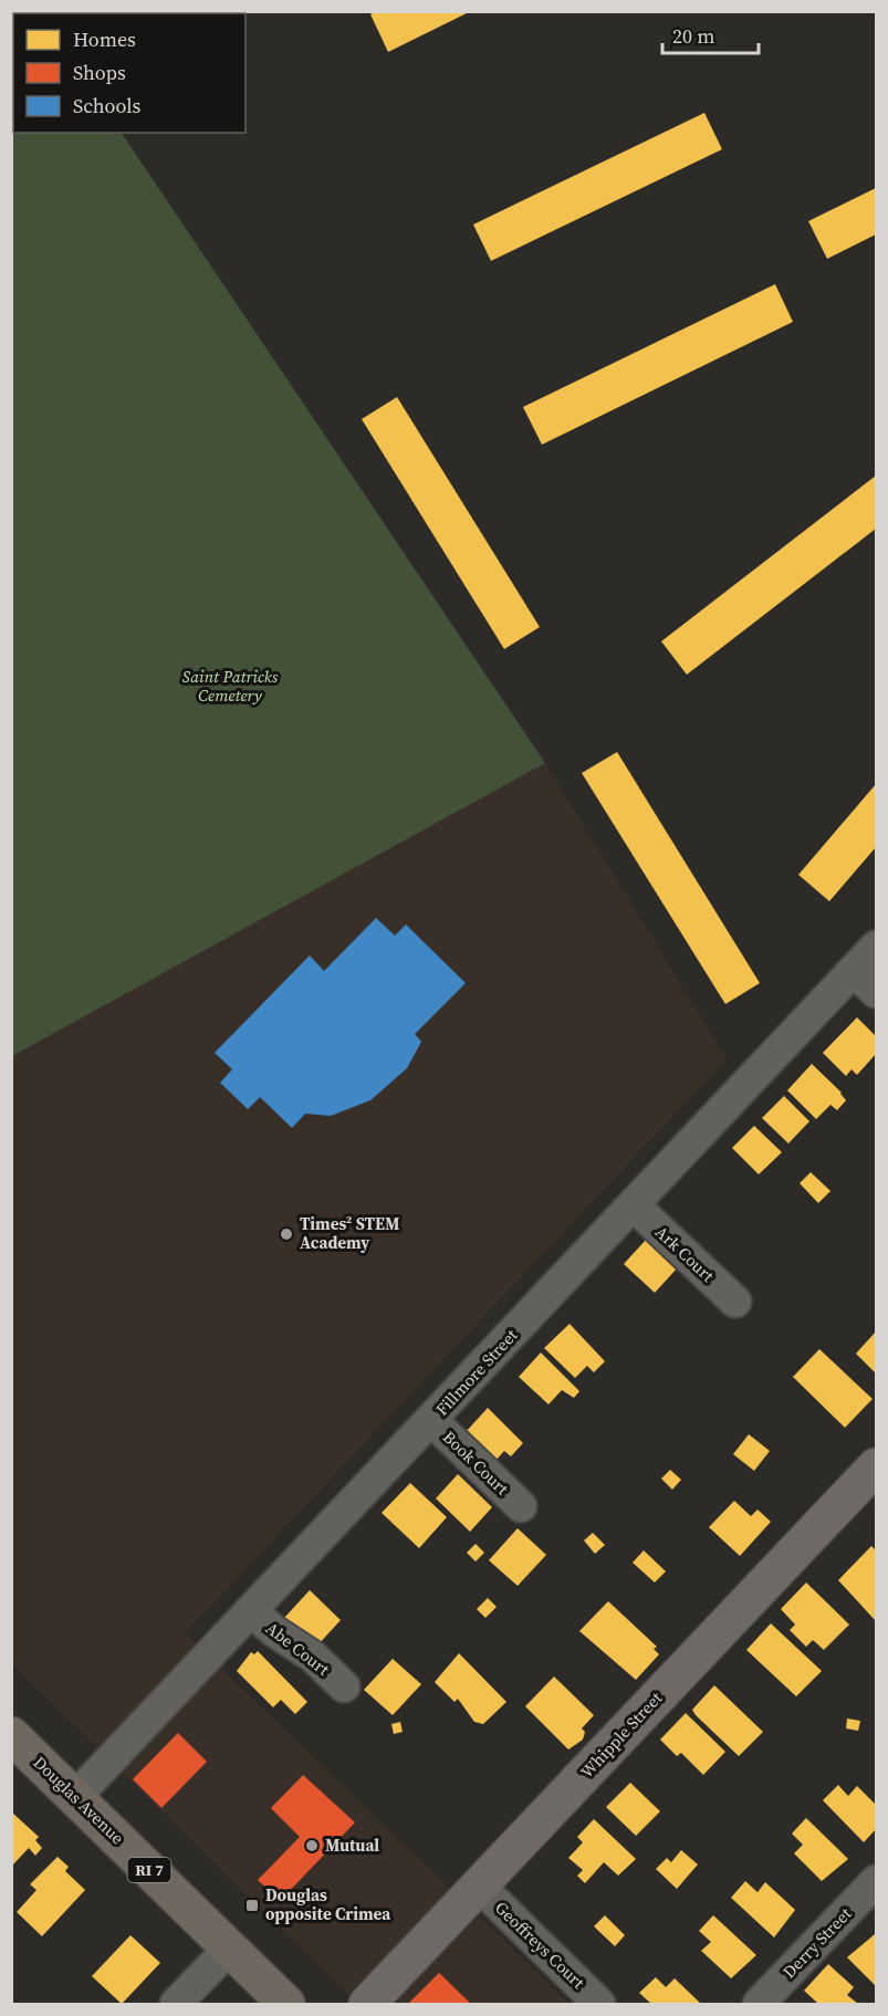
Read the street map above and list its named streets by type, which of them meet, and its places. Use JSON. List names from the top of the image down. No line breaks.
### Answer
{"streets":{"main road":["Douglas Avenue","RI 7"],"street":["Ark Court","Fillmore Street","Book Court","Abe Court","Whipple Street","Derry Street","Geoffreys Court"]},"crossings":[["Ark Court","Fillmore Street"],["Fillmore Street","Book Court"],["Fillmore Street","Abe Court"],["Fillmore Street","Douglas Avenue"],["Whipple Street","Geoffreys Court"]],"parks":["Saint Patricks Cemetery"],"places":{"other":["Times² STEM Academy","Mutual"],"transit":["Douglas opposite Crimea"]},"legend":["Homes","Shops","Schools"],"scale_bar":"20 m"}
